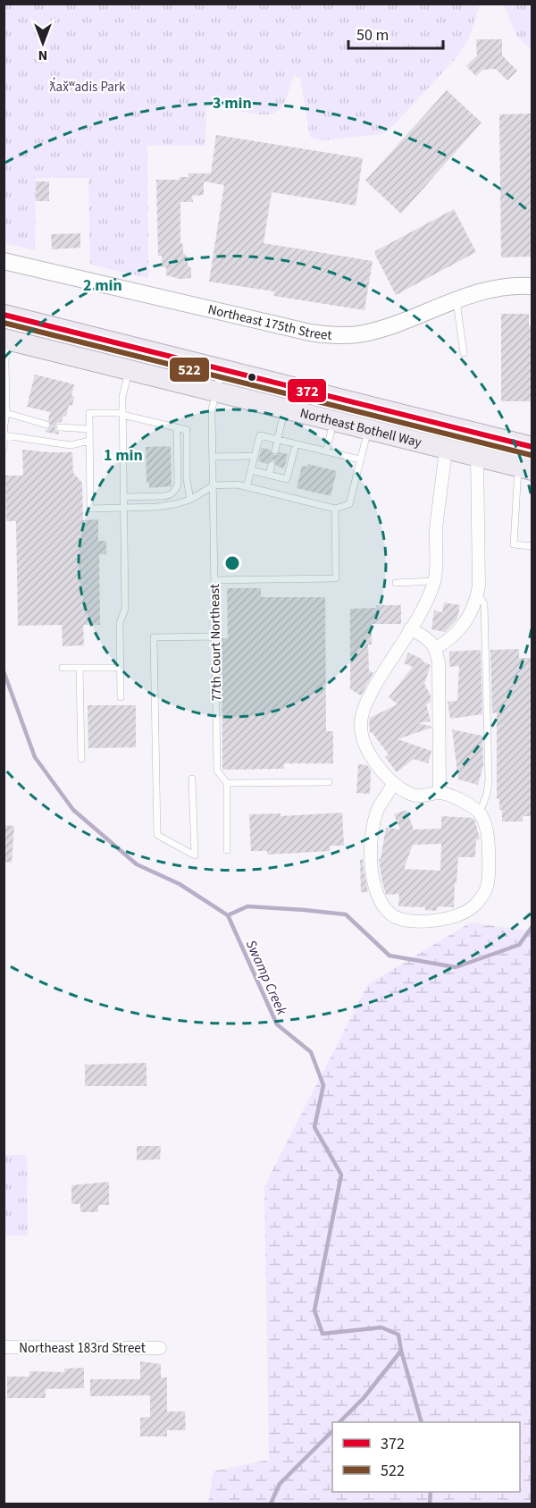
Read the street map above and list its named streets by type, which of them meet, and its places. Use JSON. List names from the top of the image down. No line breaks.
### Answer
{"streets":{"main road":["Northeast Bothell Way"],"street":["Northeast 175th Street","Northeast 183rd Street"],"lane":["77th Court Northeast"]},"crossings":[["Northeast Bothell Way","77th Court Northeast"]],"water":["Swamp Creek"],"parks":["ƛ̕ax̌ʷadis Park"],"lines":["transit line 372","transit line 522"],"legend":["372","522"],"scale_bar":"50 m","north":"bottom","rings":["3 min","2 min","1 min"]}
